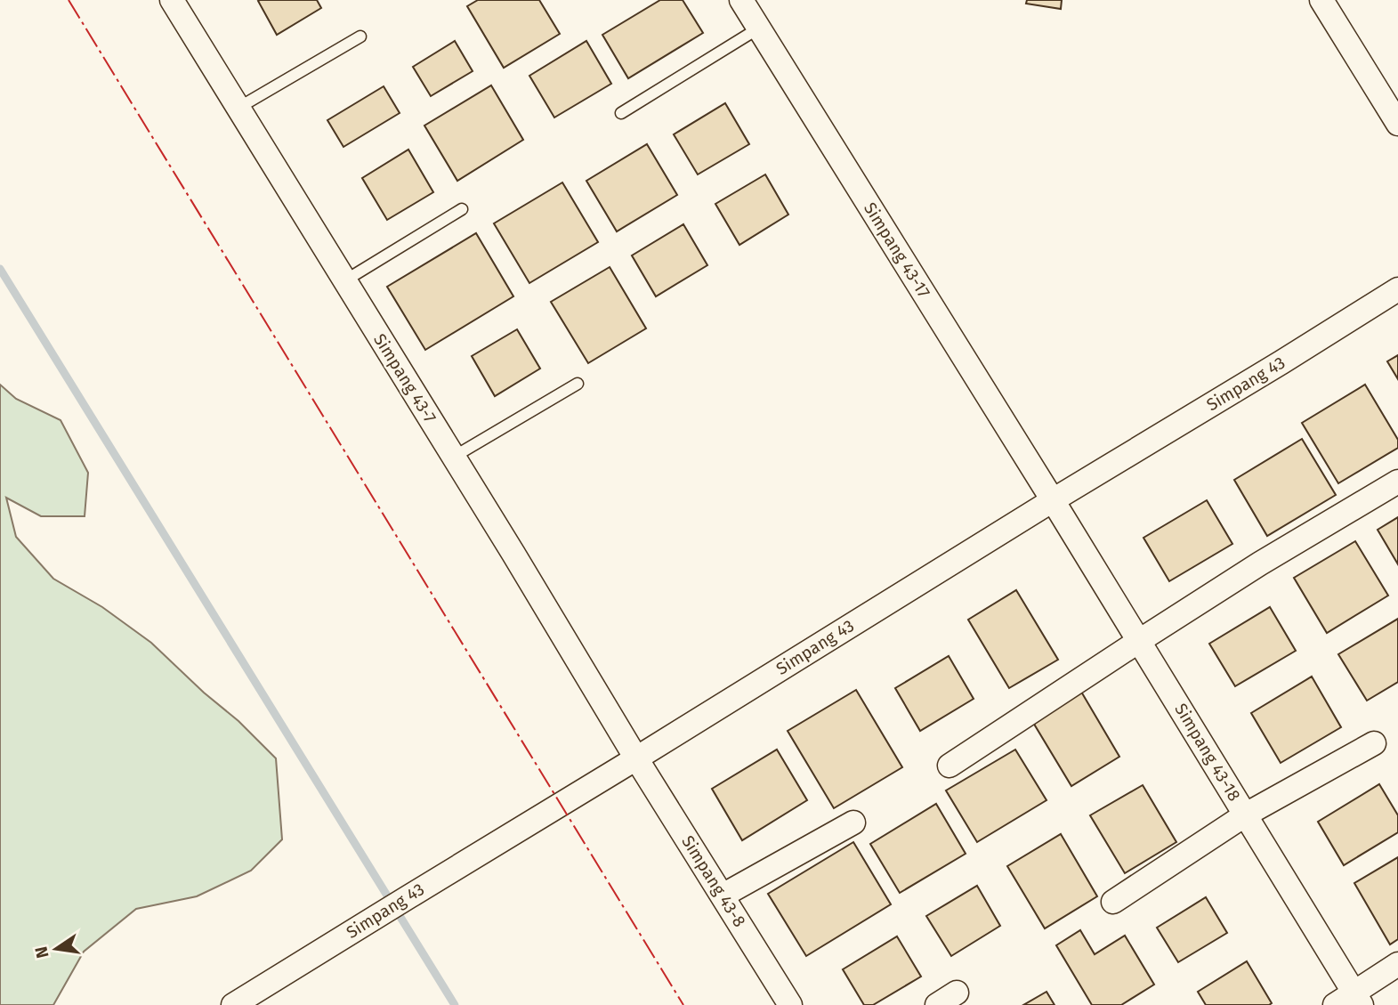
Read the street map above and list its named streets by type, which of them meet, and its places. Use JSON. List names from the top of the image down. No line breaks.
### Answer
{"streets":{"street":["Simpang 43-17","Simpang 43-7","Simpang 43","Simpang 43-18","Simpang 43-8"]},"crossings":[["Simpang 43-17","Simpang 43"],["Simpang 43-17","Simpang 43-18"],["Simpang 43-7","Simpang 43"],["Simpang 43-7","Simpang 43-8"],["Simpang 43","Simpang 43-18"],["Simpang 43","Simpang 43-8"]],"north":"left"}
